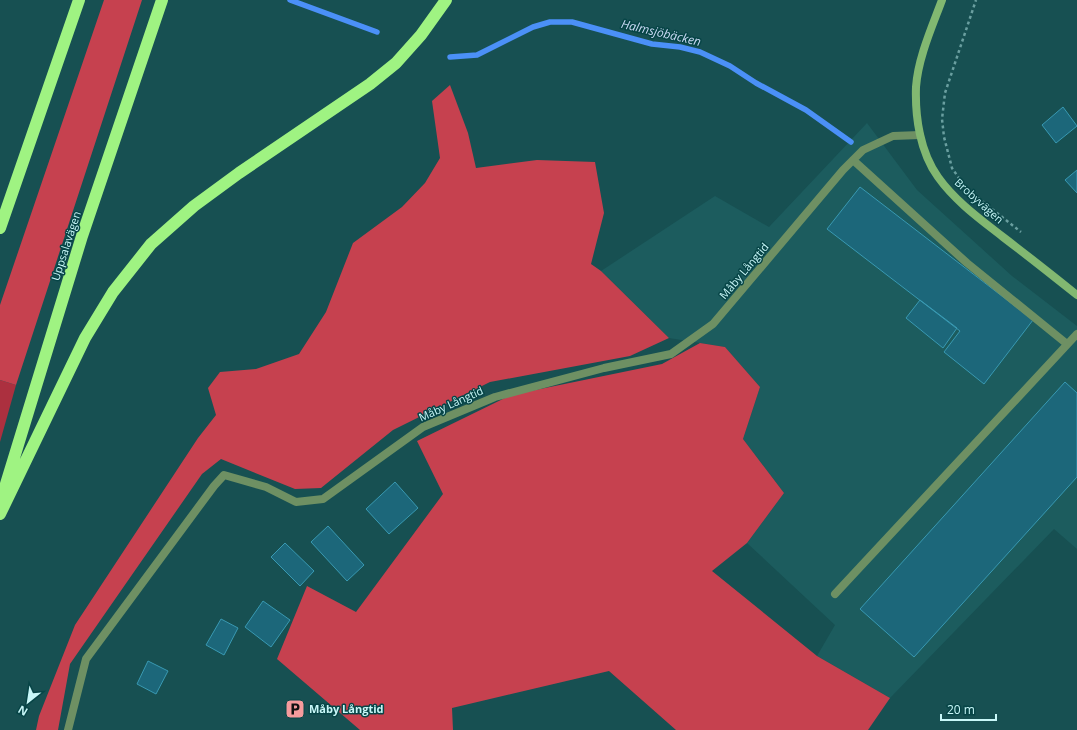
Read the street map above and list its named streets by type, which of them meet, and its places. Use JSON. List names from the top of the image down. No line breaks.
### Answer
{"streets":{"highway":["Uppsalavägen"],"street":["Brobyvägen"],"lane":["Måby Långtid"]},"crossings":[["Brobyvägen","Måby Långtid"]],"water":["Halmsjöbäcken"],"places":{"parking":["Måby Långtid"]},"scale_bar":"20 m","north":"bottom left"}
